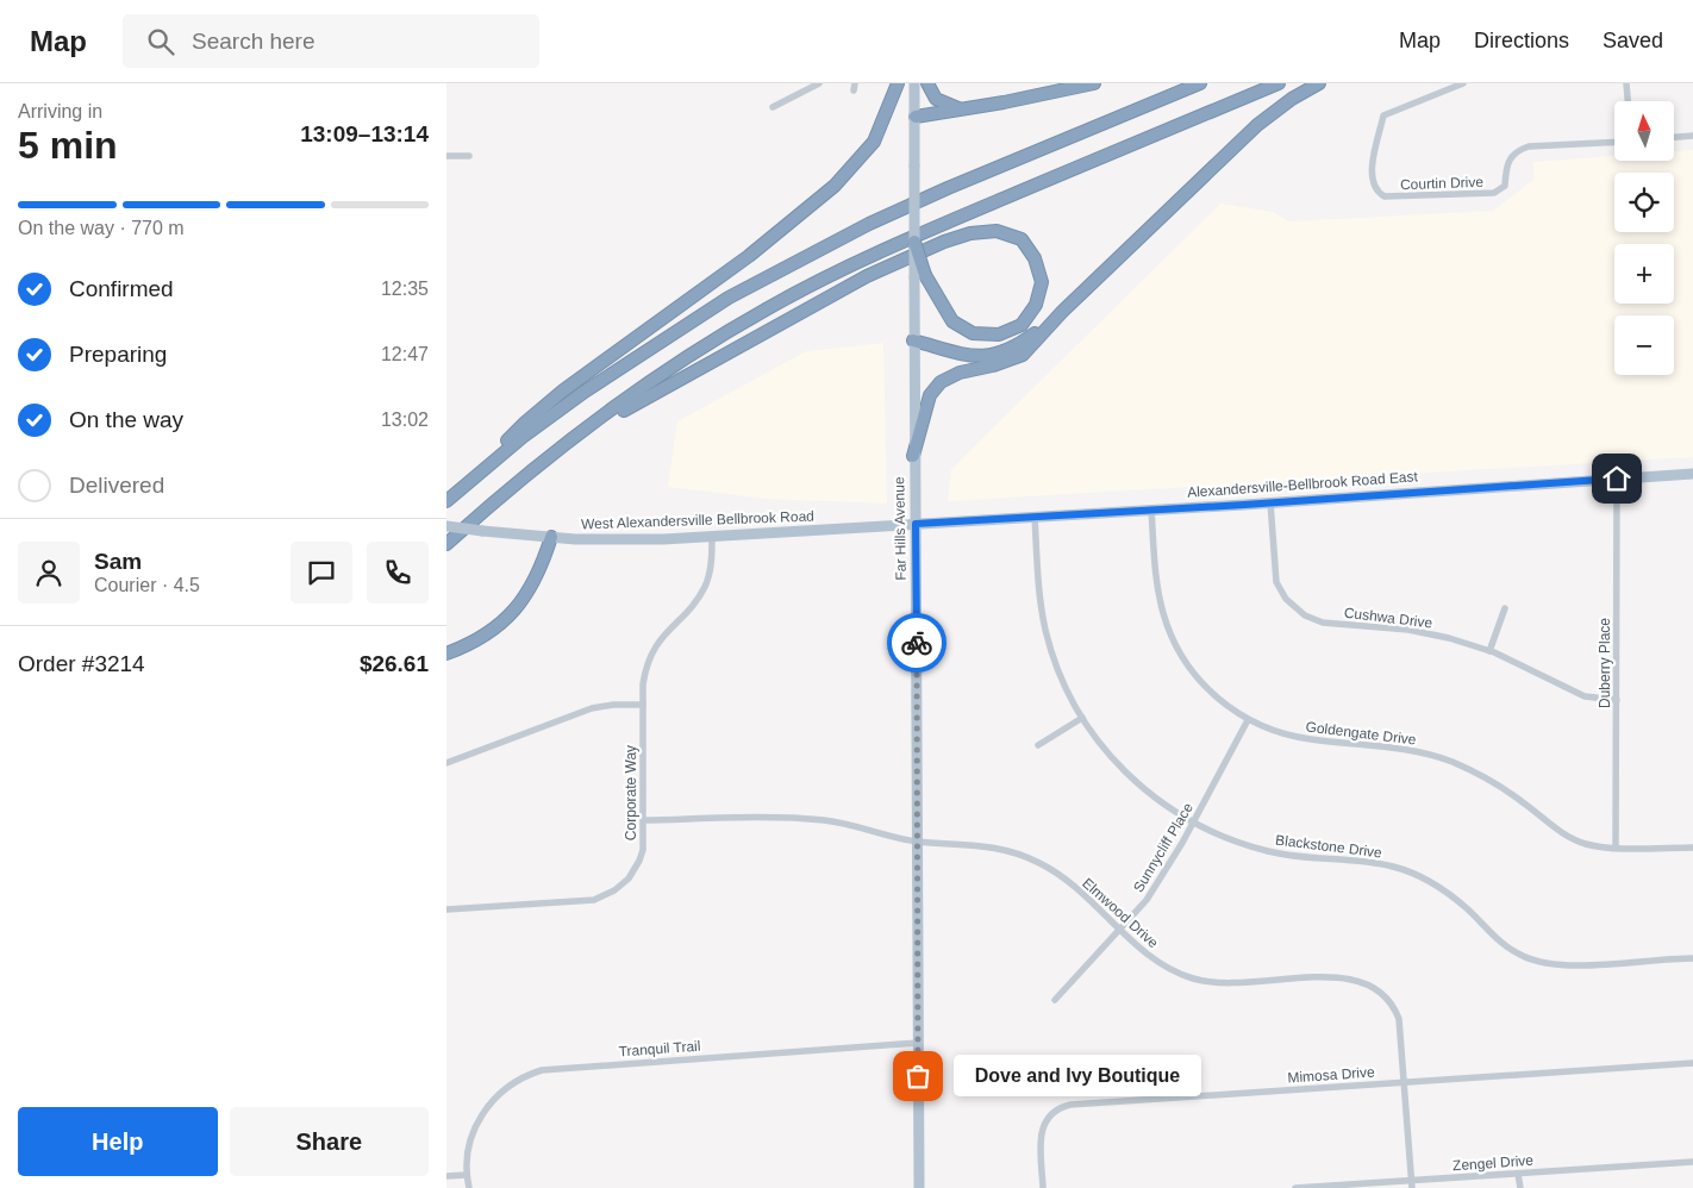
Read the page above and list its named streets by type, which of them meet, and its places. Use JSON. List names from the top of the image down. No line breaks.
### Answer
{"streets":{"main road":["Alexandersville-Bellbrook Road East","West Alexandersville Bellbrook Road","Far Hills Avenue"],"street":["Courtin Drive","Cushwa Drive","Duberry Place","Goldengate Drive","Corporate Way","Blackstone Drive","Sunnycliff Place","Elmwood Drive","Tranquil Trail","Mimosa Drive","Zengel Drive"]},"crossings":[["Alexandersville-Bellbrook Road East","West Alexandersville Bellbrook Road"],["Alexandersville-Bellbrook Road East","Far Hills Avenue"],["Alexandersville-Bellbrook Road East","Cushwa Drive"],["Alexandersville-Bellbrook Road East","Duberry Place"],["Alexandersville-Bellbrook Road East","Goldengate Drive"],["Alexandersville-Bellbrook Road East","Blackstone Drive"],["West Alexandersville Bellbrook Road","Far Hills Avenue"],["West Alexandersville Bellbrook Road","Corporate Way"],["Far Hills Avenue","Elmwood Drive"],["Far Hills Avenue","Tranquil Trail"],["Cushwa Drive","Duberry Place"],["Duberry Place","Goldengate Drive"],["Goldengate Drive","Sunnycliff Place"],["Corporate Way","Elmwood Drive"],["Blackstone Drive","Sunnycliff Place"],["Sunnycliff Place","Elmwood Drive"],["Elmwood Drive","Mimosa Drive"],["Elmwood Drive","Zengel Drive"]],"places":["Dove and Ivy Boutique"],"north":"top","page":{"header":"Map","search":"Search here","nav":["Map","Directions","Saved"],"heading":["5 min","Arriving in","13:09–13:14"],"panel":["Sam","Courier · 4.5","Order #3214","$26.61"],"map_buttons":["+","−"],"bar":"On the way · 770 m","list":[["Confirmed","12:35"],["Preparing","12:47"],["On the way","13:02"],"Delivered"],"bubble":"Dove and Ivy Boutique","buttons":["Help","Share"]}}
